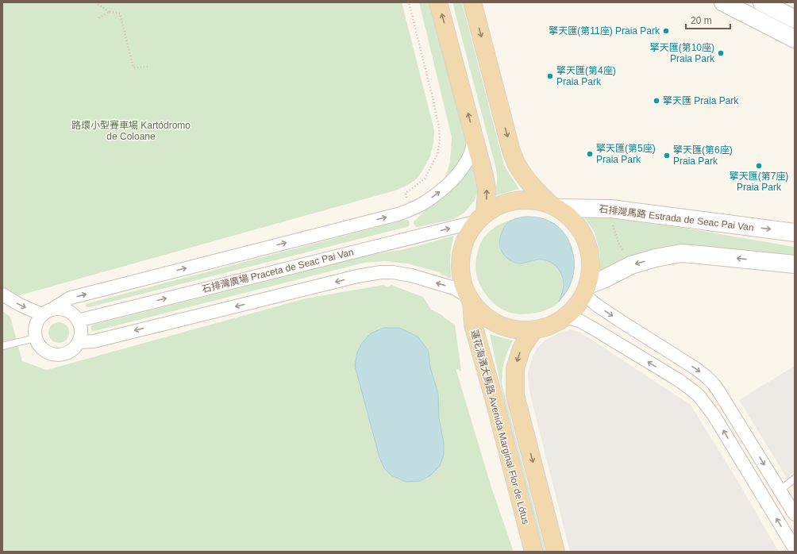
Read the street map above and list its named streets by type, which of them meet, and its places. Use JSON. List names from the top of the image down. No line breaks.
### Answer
{"streets":{"main road":["石排灣馬路 Estrada de Seac Pai Van","蓮花海濱大馬路 Avenida Marginal Flor de Lótus"],"street":["石排灣廣場 Praceta de Seac Pai Van"]},"parks":["路環小型賽車場 Kartódromo de Coloane"],"places":["擎天匯(第11座) Praia Park","擎天匯(第10座) Praia Park","擎天匯(第4座) Praia Park","擎天匯 Praia Park","擎天匯(第5座) Praia Park","擎天匯(第6座) Praia Park","擎天匯(第7座) Praia Park"],"scale_bar":"20 m"}
